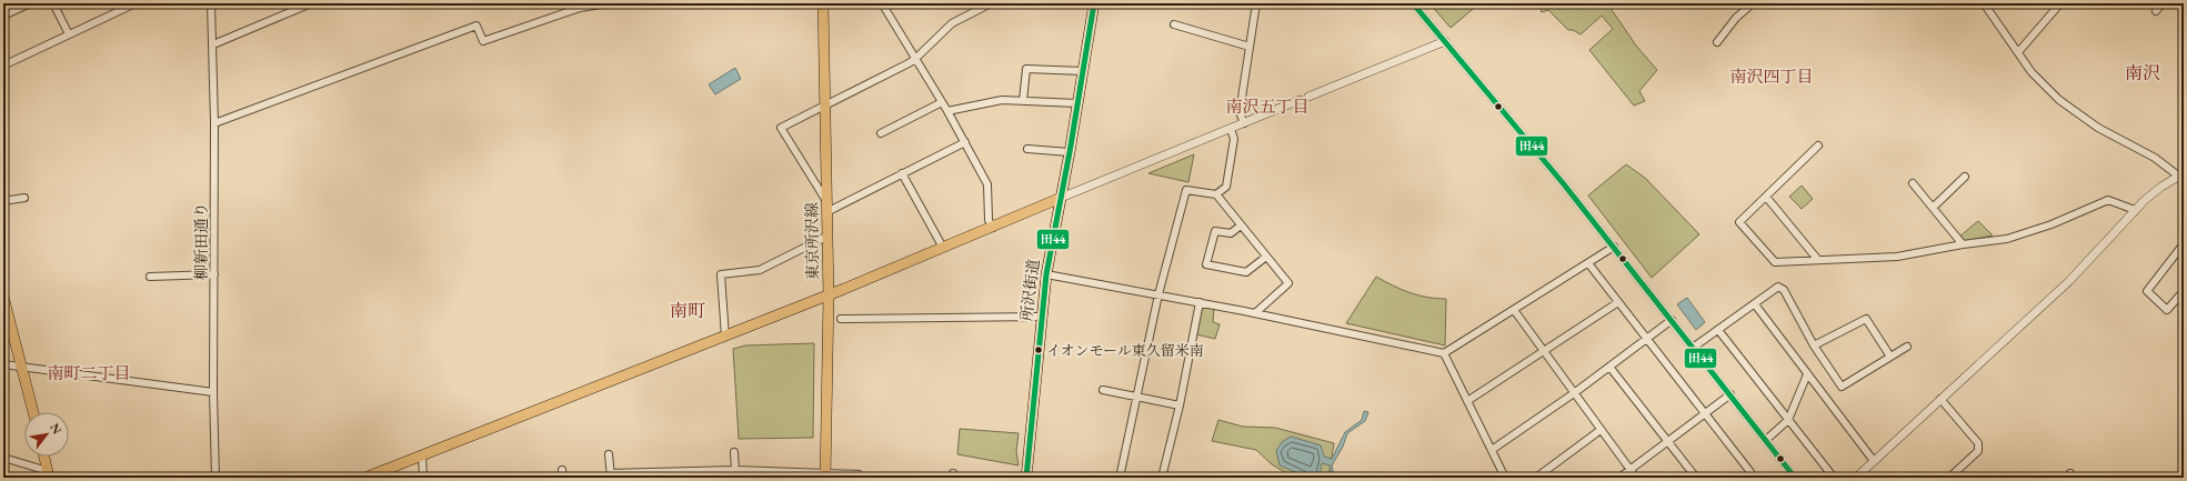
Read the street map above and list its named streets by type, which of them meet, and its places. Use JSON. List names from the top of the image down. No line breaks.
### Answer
{"streets":{"main road":["東京所沢線","所沢街道"],"street":["柳新田通り"]},"districts":["南沢","南沢四丁目","南沢五丁目","南町","南町二丁目"],"places":["イオンモール東久留米南"],"lines":["transit line 田44"],"north":"top right"}
